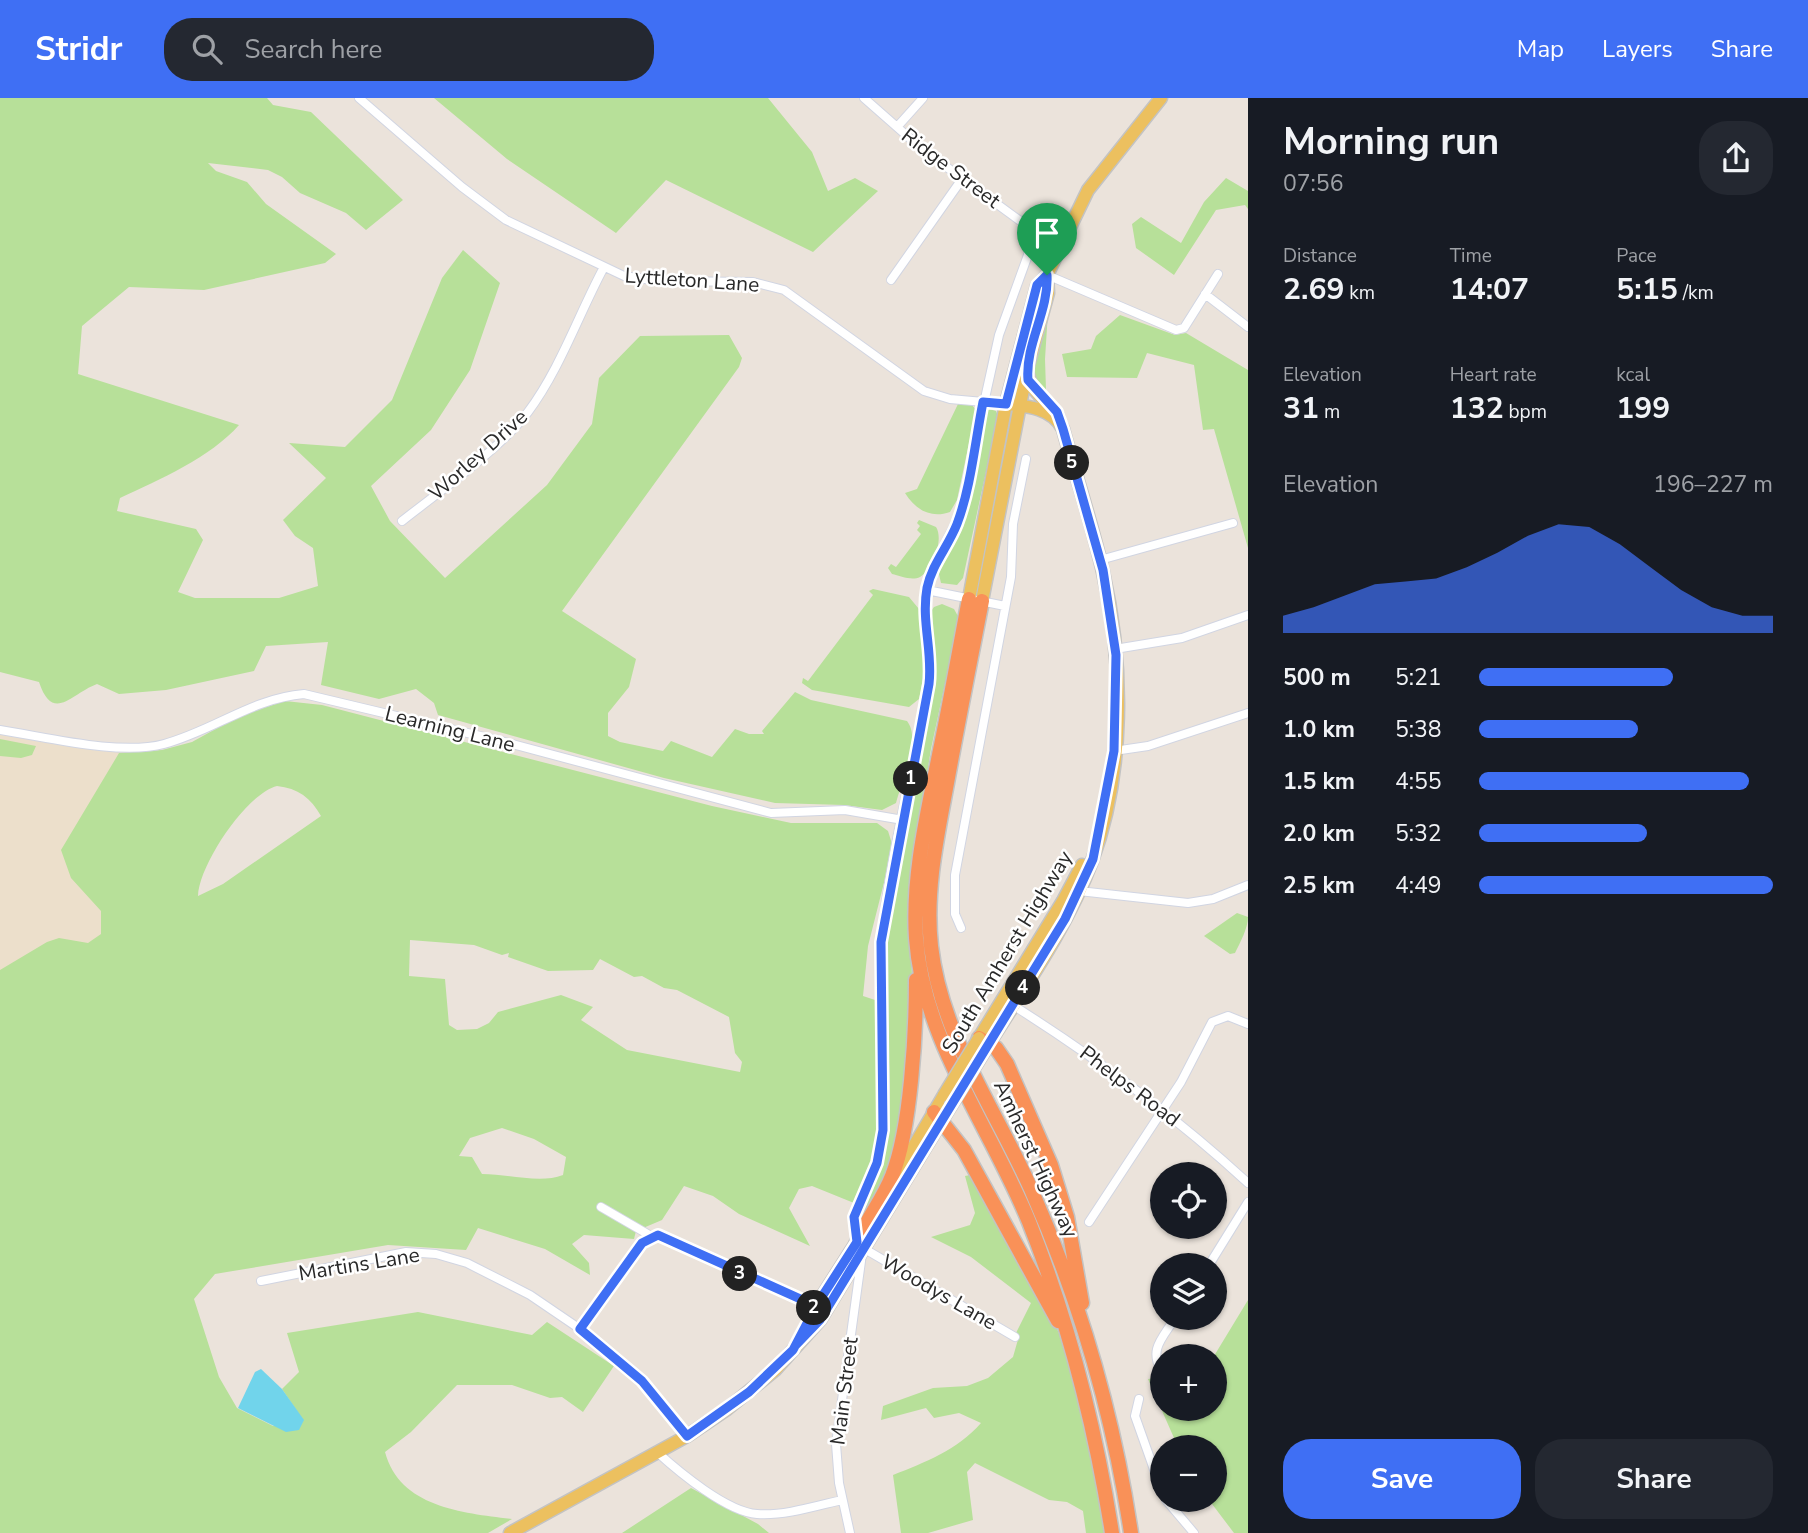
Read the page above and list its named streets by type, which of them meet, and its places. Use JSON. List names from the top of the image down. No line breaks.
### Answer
{"streets":{"highway":["Amherst Highway"],"main road":["South Amherst Highway"],"street":["Ridge Street","Lyttleton Lane","Worley Drive","Learning Lane","Phelps Road","Martins Lane","Woodys Lane","Main Street"]},"crossings":[["Ridge Street","Lyttleton Lane"],["Ridge Street","Learning Lane"],["Ridge Street","Main Street"],["Lyttleton Lane","Worley Drive"],["Lyttleton Lane","Amherst Highway"],["Learning Lane","Main Street"],["South Amherst Highway","Phelps Road"],["South Amherst Highway","Amherst Highway"],["South Amherst Highway","Martins Lane"],["South Amherst Highway","Woodys Lane"],["South Amherst Highway","Main Street"],["Woodys Lane","Main Street"]],"page":{"header":"Stridr","search":"Search here","nav":["Map","Layers","Share"],"heading":["Morning run","07:56"],"stats":[["Distance","2.69 km"],["Time","14:07"],["Pace","5:15 /km"],["Elevation","31 m"],["Heart rate","132 bpm"],["kcal","199"]],"pins":["5","1","4","3","2"],"chart":["Elevation","196–227 m"],"list":[{"name":"500 m","note":"5:21"},{"name":"1.0 km","note":"5:38"},{"name":"1.5 km","note":"4:55"},{"name":"2.0 km","note":"5:32"},{"name":"2.5 km","note":"4:49"}],"map_buttons":["+","−"],"buttons":["Save","Share"]}}
